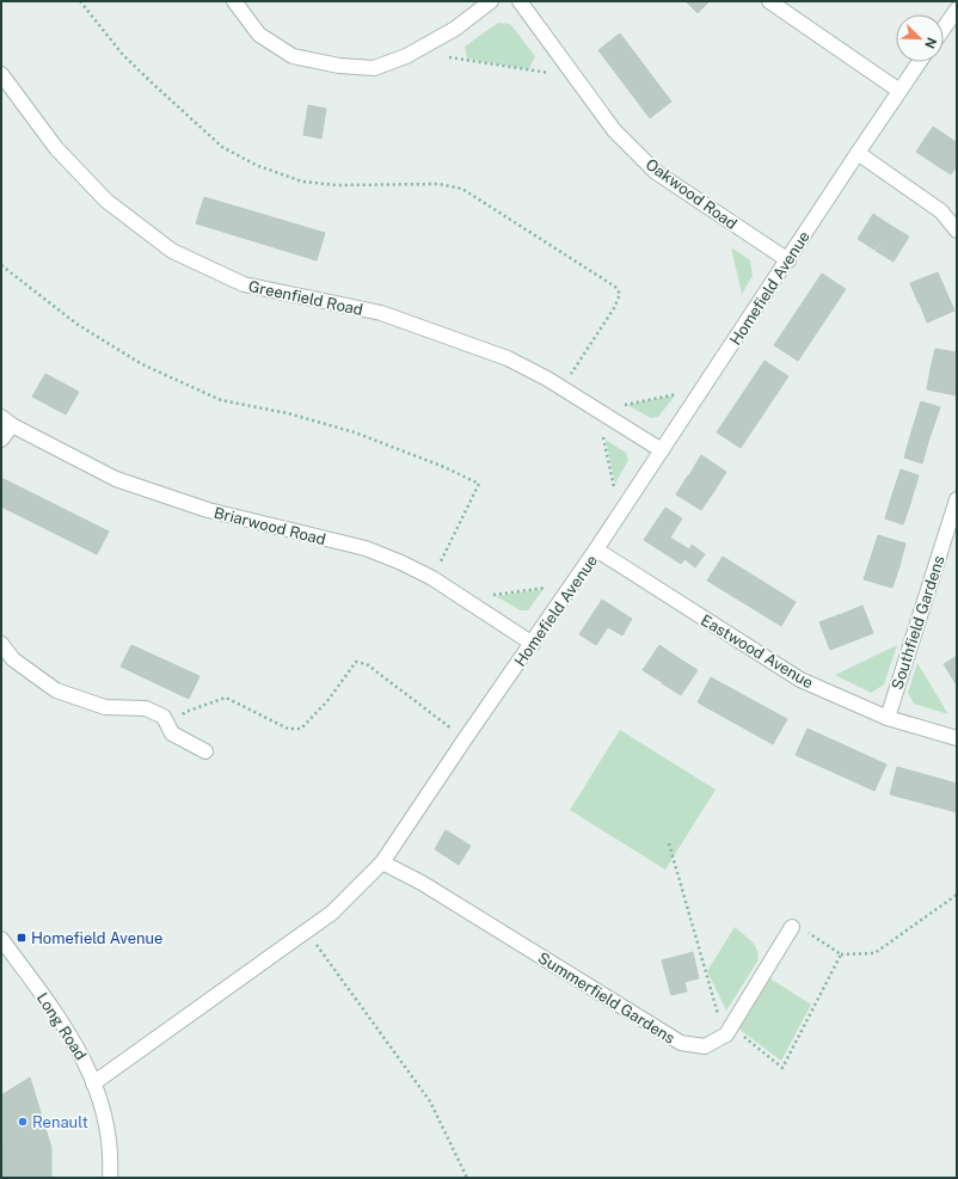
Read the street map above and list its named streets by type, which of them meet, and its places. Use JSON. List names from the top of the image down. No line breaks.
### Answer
{"streets":{"street":["Oakwood Road","Homefield Avenue","Greenfield Road","Briarwood Road","Southfield Gardens","Eastwood Avenue","Summerfield Gardens","Long Road"]},"crossings":[["Oakwood Road","Homefield Avenue"],["Homefield Avenue","Greenfield Road"],["Homefield Avenue","Briarwood Road"],["Homefield Avenue","Eastwood Avenue"],["Homefield Avenue","Summerfield Gardens"],["Homefield Avenue","Long Road"],["Southfield Gardens","Eastwood Avenue"]],"places":{"transit":["Homefield Avenue"],"other":["Renault"]},"north":"bottom right"}
